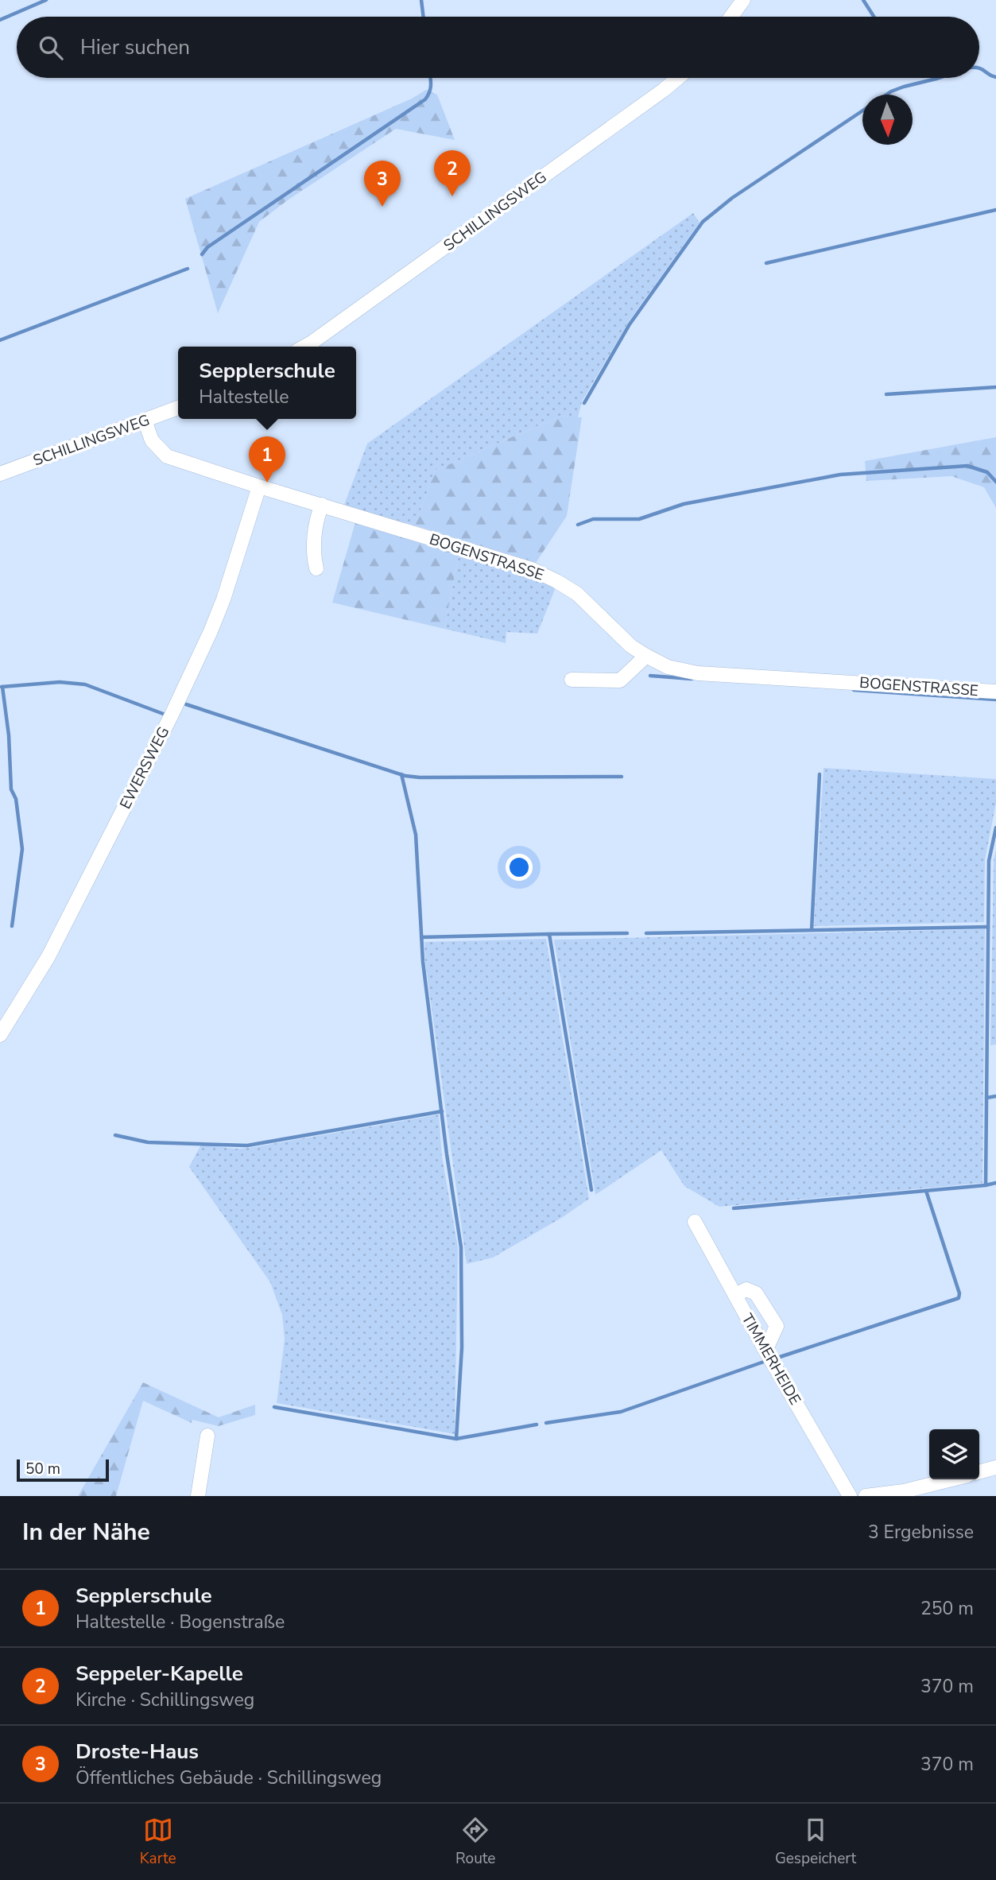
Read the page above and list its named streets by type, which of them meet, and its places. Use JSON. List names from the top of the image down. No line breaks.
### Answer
{"streets":{"street":["SCHILLINGSWEG","BOGENSTRASSE","EWERSWEG","TIMMERHEIDE"]},"crossings":[["SCHILLINGSWEG","BOGENSTRASSE"],["BOGENSTRASSE","EWERSWEG"]],"scale_bar":"50 m","north":"bottom","page":{"search":"Hier suchen","pins":["2","3","1"],"popup":["Sepplerschule","Haltestelle"],"scale":"50 m","heading":["In der Nähe","3 Ergebnisse"],"list":[{"mark":"1","name":"Sepplerschule","note":"Haltestelle · Bogenstraße","value":"250 m"},{"mark":"2","name":"Seppeler-Kapelle","note":"Kirche · Schillingsweg","value":"370 m"},{"mark":"3","name":"Droste-Haus","note":"Öffentliches Gebäude · Schillingsweg","value":"370 m"}],"nav":["Karte","Route","Gespeichert"]}}
